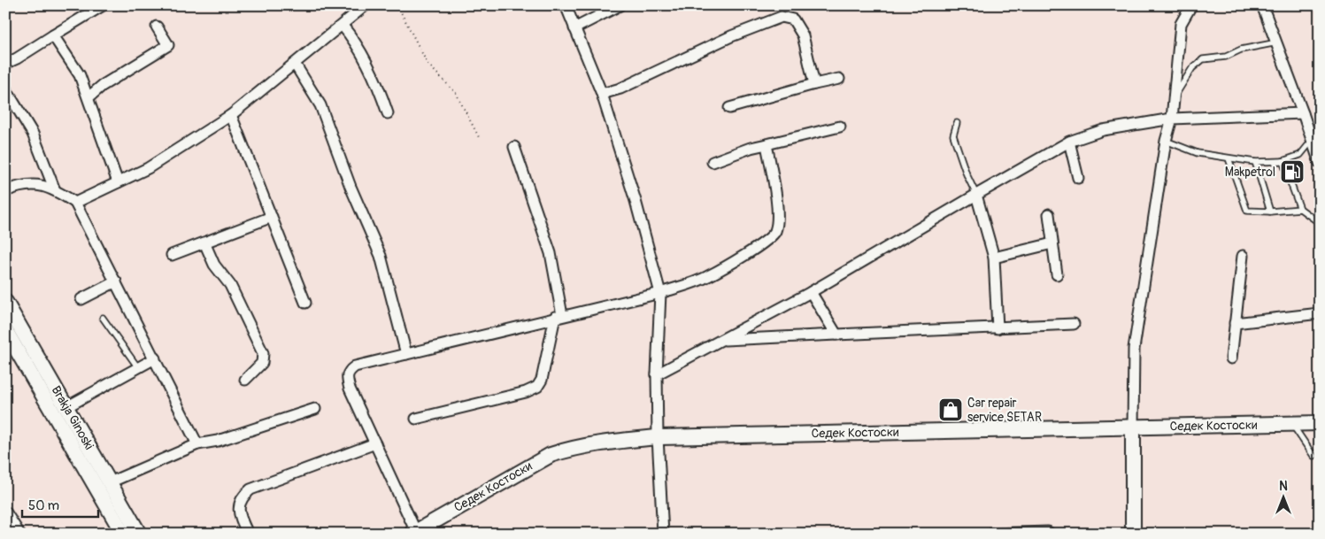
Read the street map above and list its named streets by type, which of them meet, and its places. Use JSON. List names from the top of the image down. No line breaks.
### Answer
{"streets":{"main road":["Brakja Ginoski","Седек Костоски"]},"places":{"fuel station":["Makpetrol"],"shop":["Car repair service SETAR"]},"scale_bar":"50 m","north":"top"}
